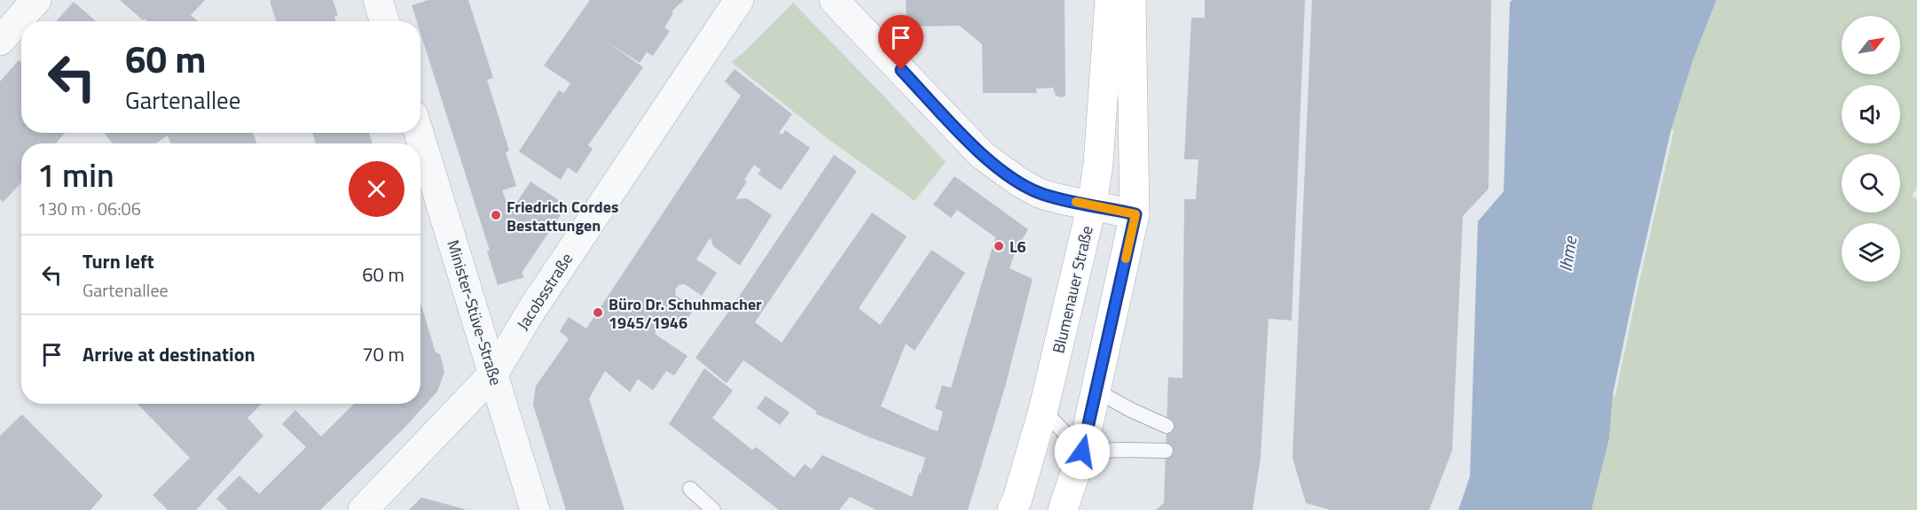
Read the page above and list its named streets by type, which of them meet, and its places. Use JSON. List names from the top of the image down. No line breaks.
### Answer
{"streets":{"street":["Blumenauer Straße","Jacobsstraße","Minister-Stüve-Straße"]},"crossings":[["Jacobsstraße","Minister-Stüve-Straße"]],"water":["Ihme"],"places":["Friedrich Cordes Bestattungen","L6","Büro Dr. Schuhmacher 1945/1946"],"north":"top right","page":{"turn":["60 m","Gartenallee"],"heading":["1 min","130 m · 06:06"],"list":[{"name":"Turn left","note":"Gartenallee","value":"60 m"},{"name":"Arrive at destination","value":"70 m"}]}}
